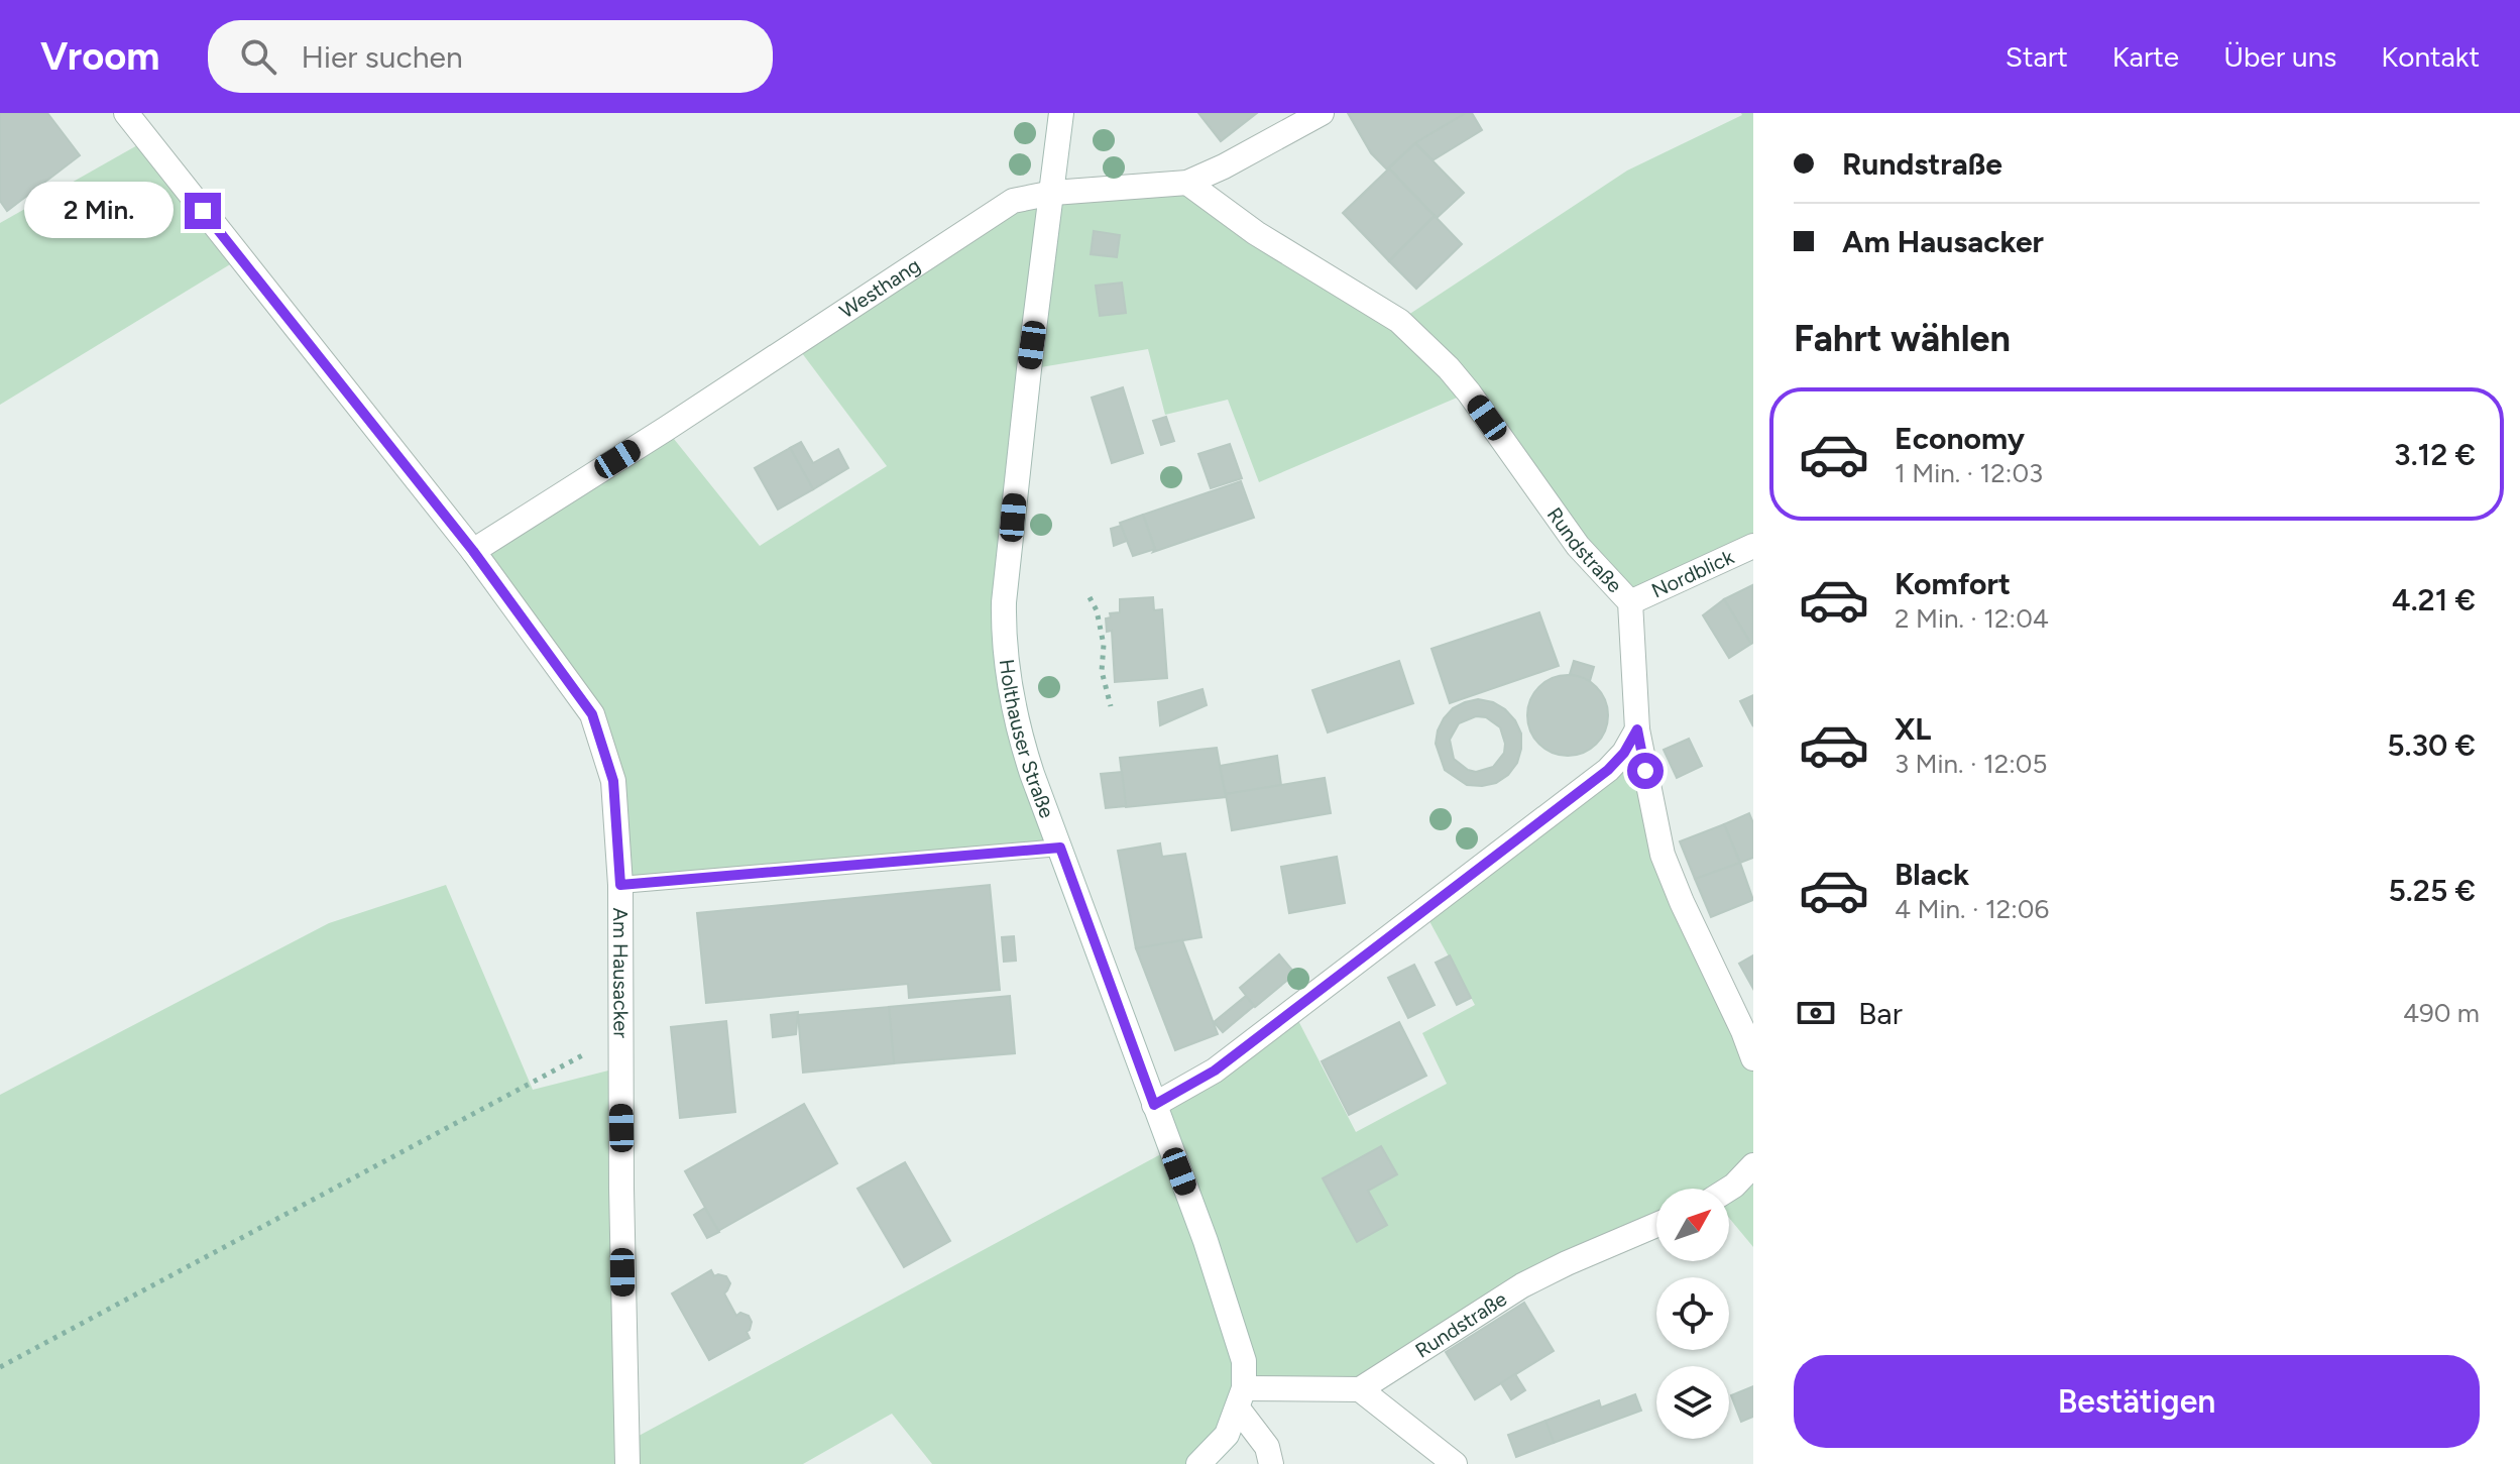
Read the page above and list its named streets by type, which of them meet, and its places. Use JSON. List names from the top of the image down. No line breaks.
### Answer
{"streets":{"street":["Westhang","Rundstraße","Nordblick","Holthauser Straße","Am Hausacker"]},"crossings":[["Westhang","Rundstraße"],["Westhang","Holthauser Straße"],["Westhang","Am Hausacker"],["Rundstraße","Nordblick"]],"north":"top right","page":{"header":"Vroom","search":"Hier suchen","nav":["Start","Karte","Über uns","Kontakt"],"banner":["Rundstraße","Am Hausacker"],"bubble":"2 Min.","heading":"Fahrt wählen","list":[{"name":"Economy","note":"1 Min. · 12:03","value":"3.12 €"},{"name":"Komfort","note":"2 Min. · 12:04","value":"4.21 €"},{"name":"XL","note":"3 Min. · 12:05","value":"5.30 €"},{"name":"Black","note":"4 Min. · 12:06","value":"5.25 €"}],"pay":["Bar","490 m"],"buttons":"Bestätigen"}}
